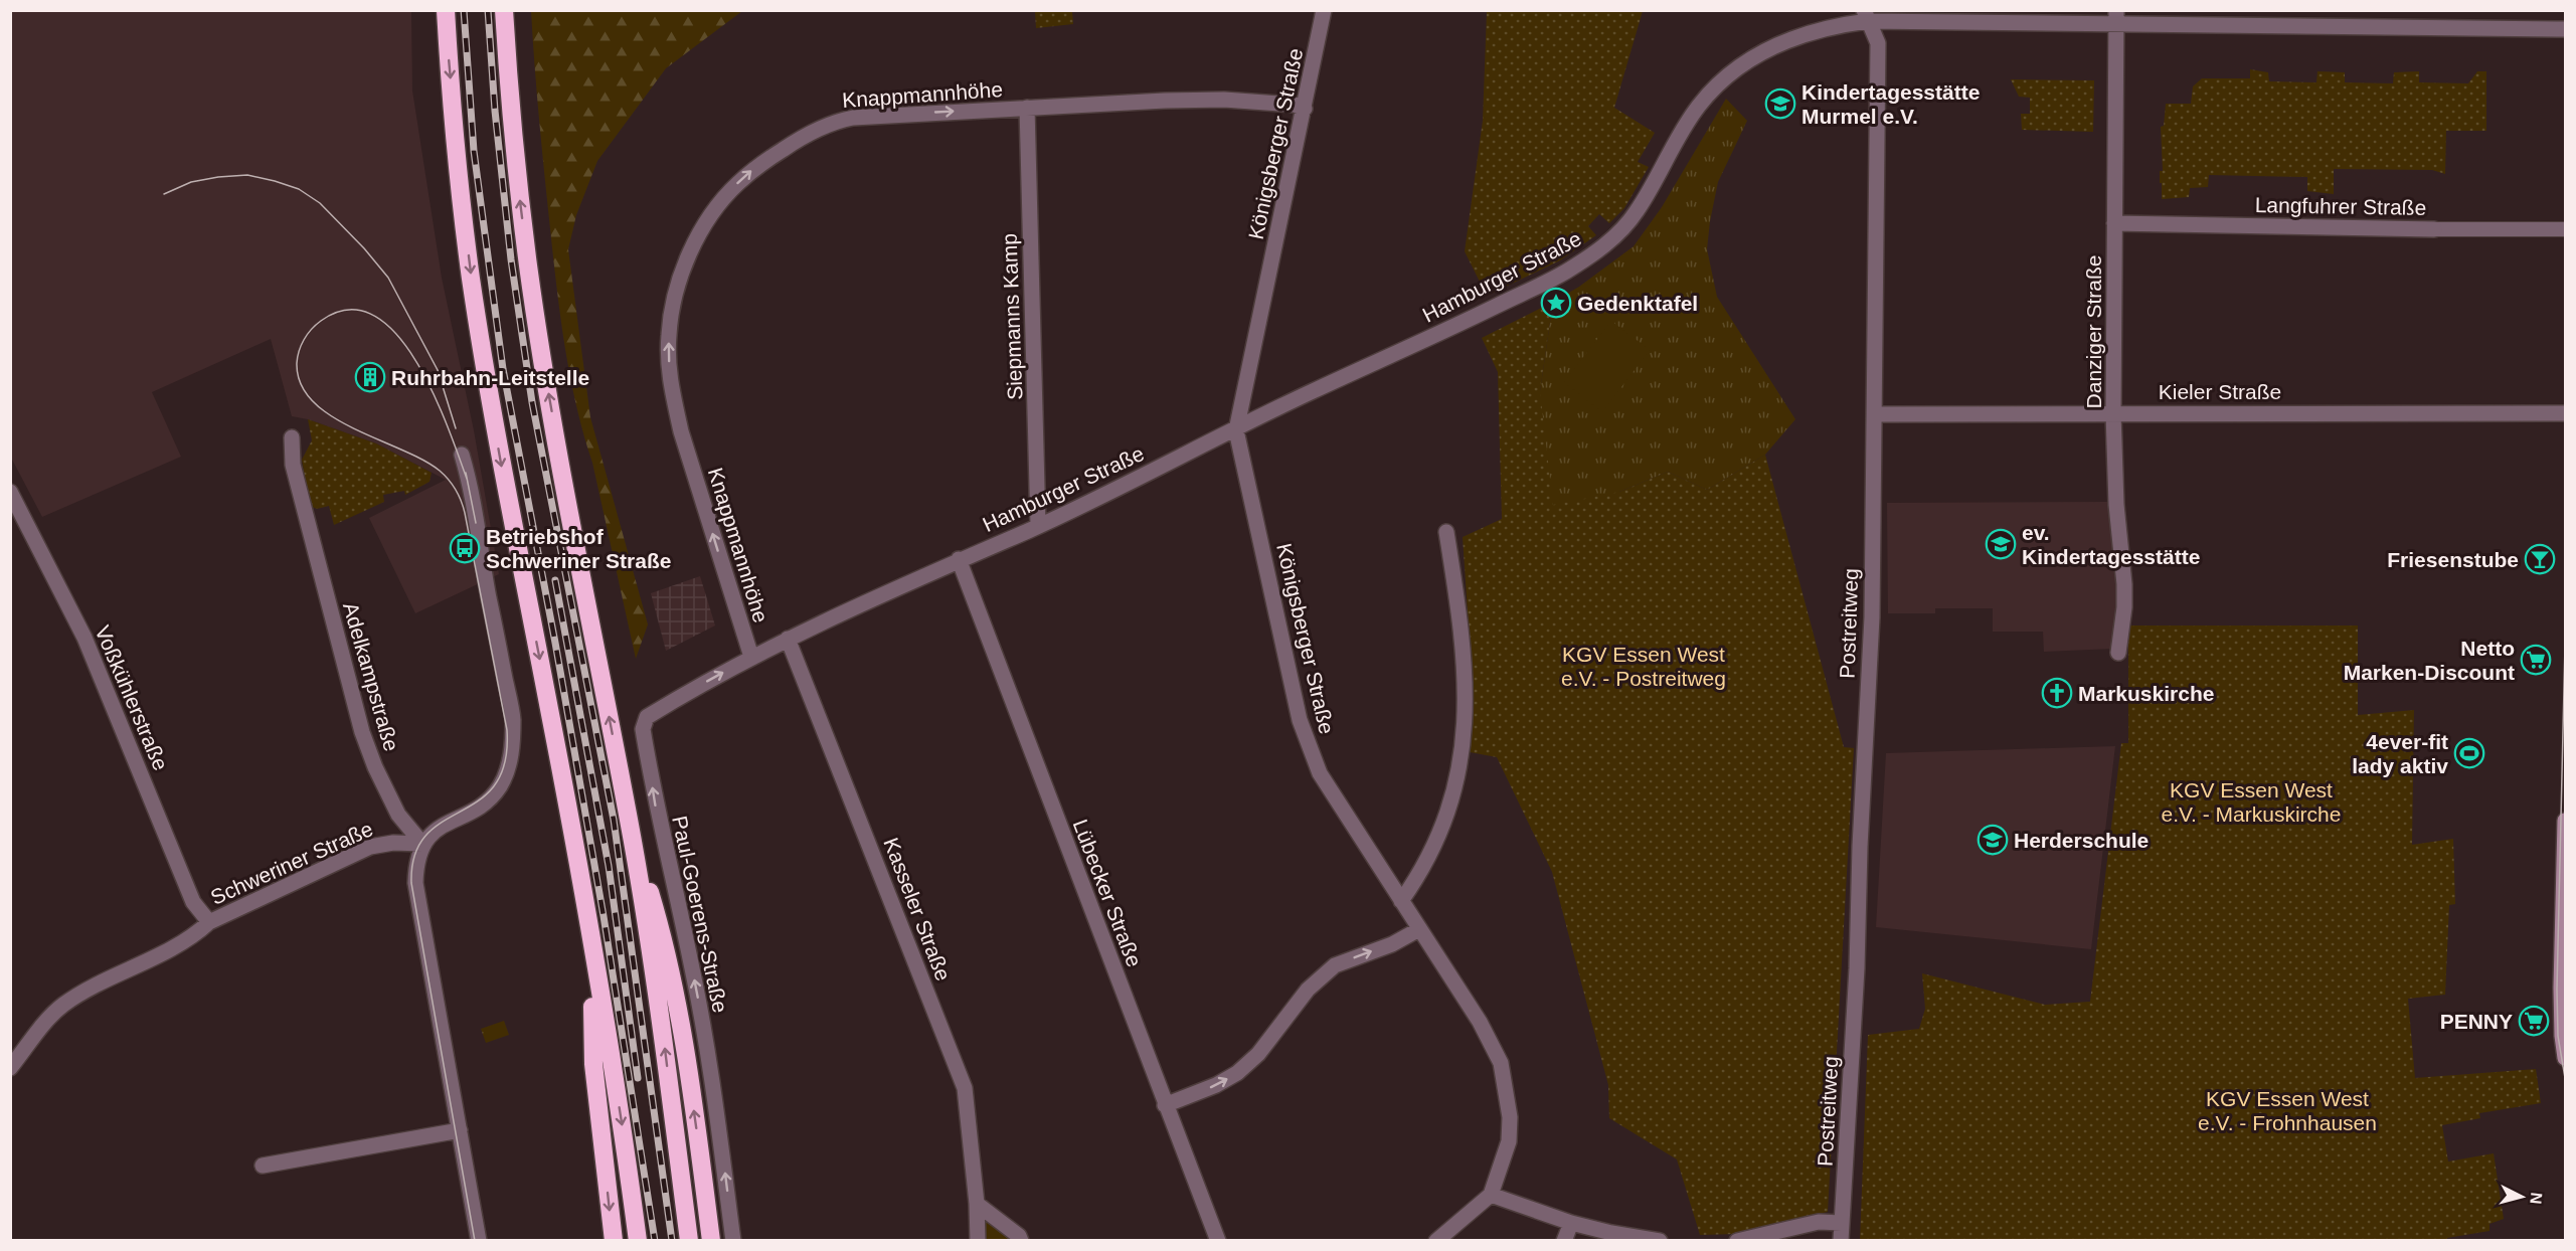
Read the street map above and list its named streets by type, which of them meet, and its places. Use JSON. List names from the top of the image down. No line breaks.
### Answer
{"streets":{"street":["Knappmannhöhe","Königsberger Straße","Langfuhrer Straße","Hamburger Straße","Siepmanns Kamp","Danziger Straße","Kieler Straße","Postreitweg","Adelkampstraße","Voßkühlerstraße","Schweriner Straße","Lübecker Straße","Kasseler Straße","Paul-Goerens-Straße"]},"crossings":[["Knappmannhöhe","Königsberger Straße"],["Knappmannhöhe","Hamburger Straße"],["Knappmannhöhe","Siepmanns Kamp"],["Knappmannhöhe","Paul-Goerens-Straße"],["Königsberger Straße","Hamburger Straße"],["Langfuhrer Straße","Danziger Straße"],["Hamburger Straße","Siepmanns Kamp"],["Hamburger Straße","Danziger Straße"],["Hamburger Straße","Postreitweg"],["Hamburger Straße","Lübecker Straße"],["Hamburger Straße","Kasseler Straße"],["Hamburger Straße","Paul-Goerens-Straße"],["Danziger Straße","Kieler Straße"],["Kieler Straße","Postreitweg"],["Adelkampstraße","Schweriner Straße"],["Voßkühlerstraße","Schweriner Straße"]],"one_way":["Paul-Goerens-Straße"],"parks":["KGV Essen West e.V. - Postreitweg","KGV Essen West e.V. - Markuskirche","KGV Essen West e.V. - Frohnhausen"],"places":{"school or university":["Kindertagesstätte Murmel e.V.","ev. Kindertagesstätte","Herderschule"],"place":["Gedenktafel"],"building":["Ruhrbahn-Leitstelle"],"bus stop":["Betriebshof Schweriner Straße"],"bar":["Friesenstube"],"supermarket":["Netto Marken-Discount","PENNY"],"church":["Markuskirche"],"sports":["4ever-fit lady aktiv"]},"north":"right"}
